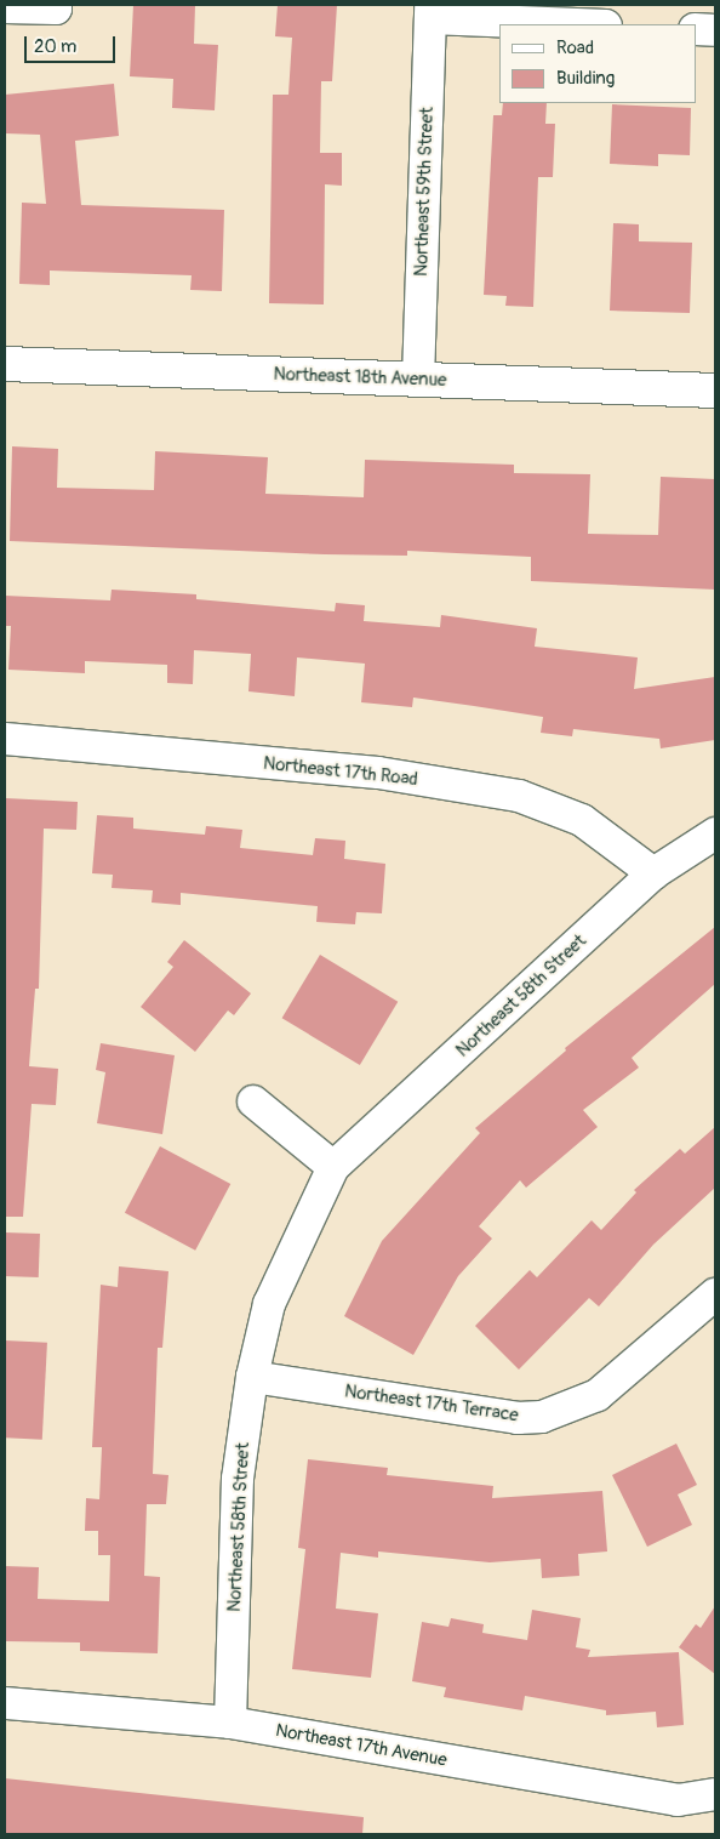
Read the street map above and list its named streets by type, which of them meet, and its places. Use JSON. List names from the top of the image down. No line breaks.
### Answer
{"streets":{"street":["Northeast 59th Street","Northeast 18th Avenue","Northeast 17th Road","Northeast 58th Street","Northeast 17th Terrace","Northeast 17th Avenue"]},"crossings":[["Northeast 59th Street","Northeast 18th Avenue"],["Northeast 17th Road","Northeast 58th Street"],["Northeast 58th Street","Northeast 17th Terrace"],["Northeast 58th Street","Northeast 17th Avenue"]],"legend":["Road","Building"],"scale_bar":"20 m"}
